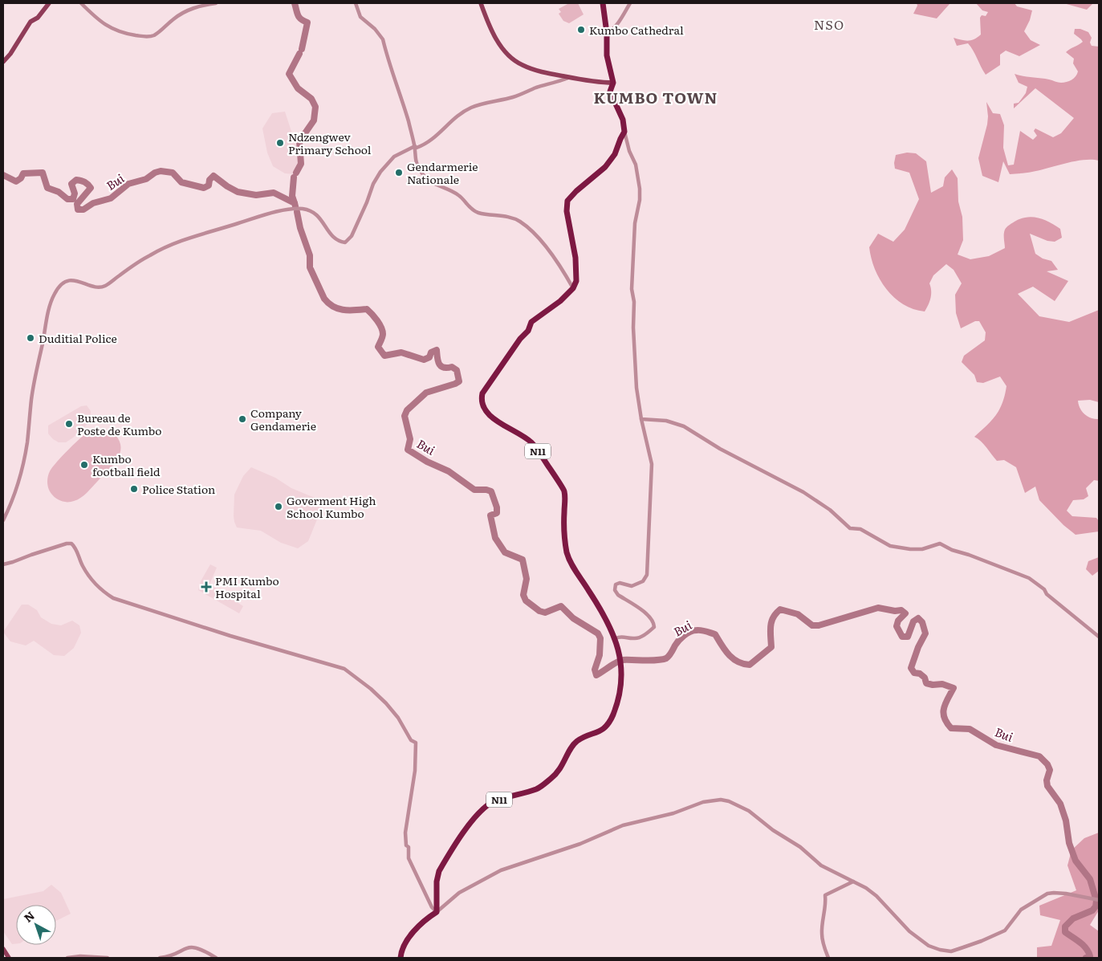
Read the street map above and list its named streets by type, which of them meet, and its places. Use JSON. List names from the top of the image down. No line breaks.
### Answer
{"streets":{"highway":["N11"]},"districts":["NSO","KUMBO TOWN"],"water":["Bui"],"places":{"other":["Kumbo Cathedral","Ndzengwev Primary School","Gendarmerie Nationale","Duditial Police","Company Gendamerie","Bureau de Poste de Kumbo","Kumbo football field","Police Station","Goverment High School Kumbo"],"health":["PMI Kumbo Hospital"]},"north":"top left"}
